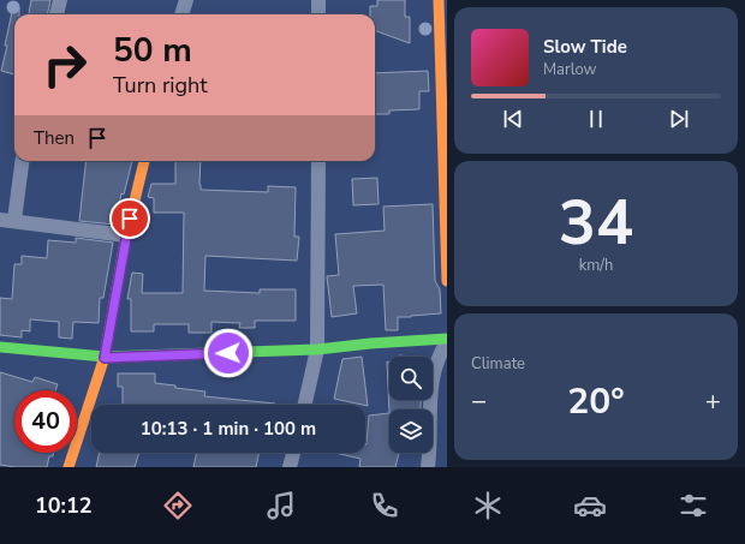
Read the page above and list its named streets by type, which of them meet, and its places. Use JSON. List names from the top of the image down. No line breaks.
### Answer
{"page":{"turn":["50 m","Turn right"],"song":["Slow Tide","Marlow"],"then":"Then","tile":[["34","km/h"],"Climate"],"heat":["−","20°","+"],"limit":"40","trip":"10:13 · 1 min · 100 m","tabs":"10:12"}}
